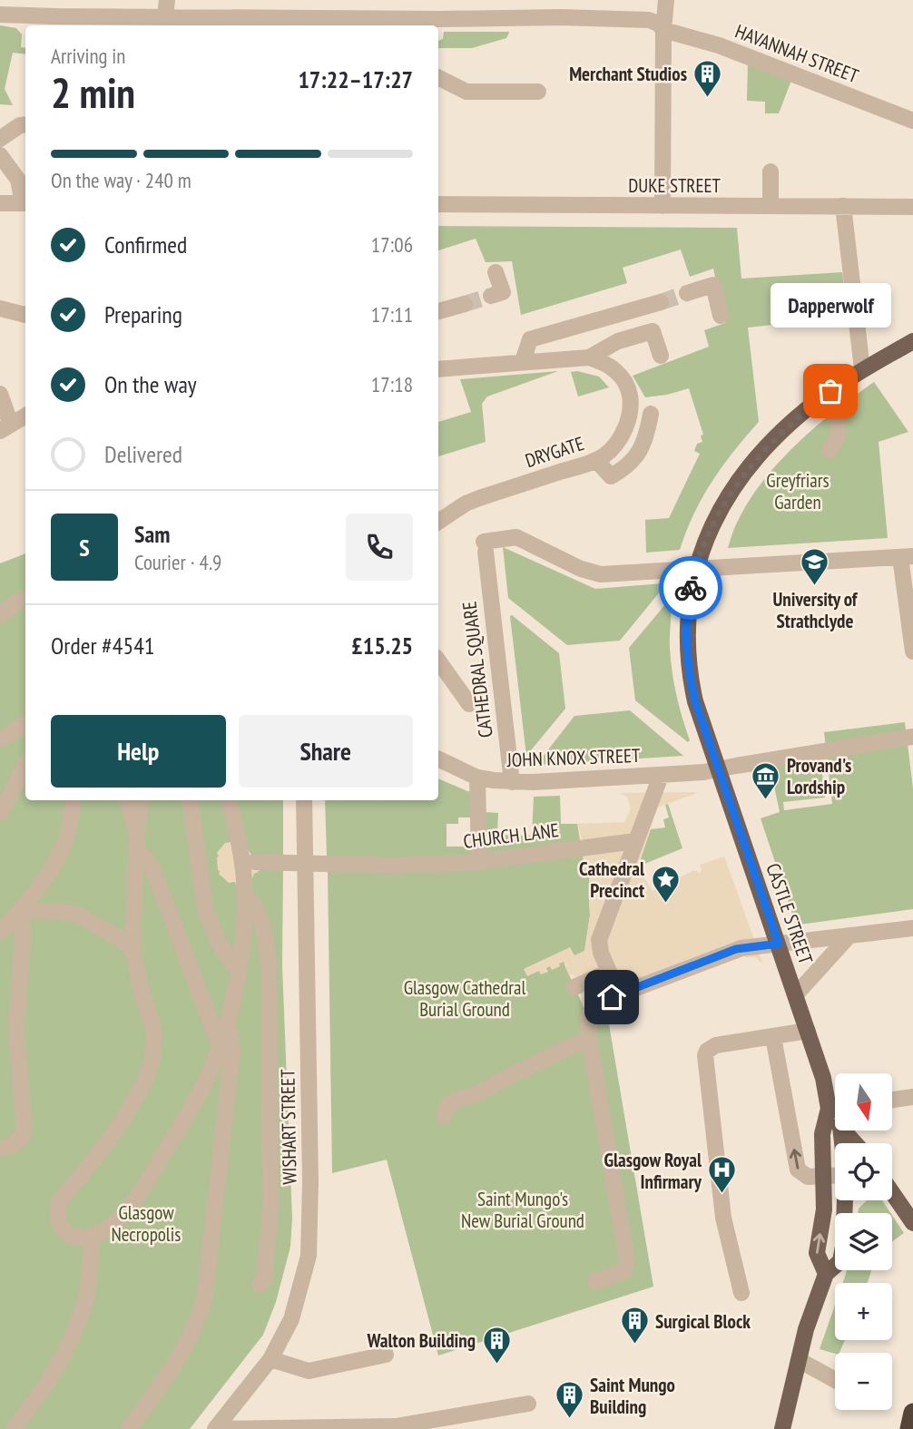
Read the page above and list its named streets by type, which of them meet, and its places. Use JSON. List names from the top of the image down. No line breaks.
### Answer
{"streets":{"main road":["CASTLE STREET"],"street":["HAVANNAH STREET","DUKE STREET","DRYGATE","CATHEDRAL SQUARE","JOHN KNOX STREET","CHURCH LANE","WISHART STREET"]},"crossings":[["CATHEDRAL SQUARE","JOHN KNOX STREET"],["CATHEDRAL SQUARE","CASTLE STREET"],["JOHN KNOX STREET","CASTLE STREET"]],"parks":["Greyfriars Garden","Glasgow Cathedral Burial Ground","Saint Mungo's New Burial Ground","Glasgow Necropolis"],"places":{"building":["Merchant Studios","Surgical Block","Walton Building","Saint Mungo Building"],"other":["Dapperwolf"],"school or university":["University of Strathclyde"],"museum":["Provand's Lordship"],"place":["Cathedral Precinct"],"hospital":["Glasgow Royal Infirmary"]},"north":"bottom","page":{"heading":["2 min","Arriving in","17:22–17:27"],"panel":["Sam","Courier · 4.9","Order #4541","£15.25"],"bar":"On the way · 240 m","list":[["Confirmed","17:06"],["Preparing","17:11"],["On the way","17:18"],"Delivered"],"bubble":"Dapperwolf","round":"S","buttons":["Help","Share"],"map_buttons":["+","−"]}}
